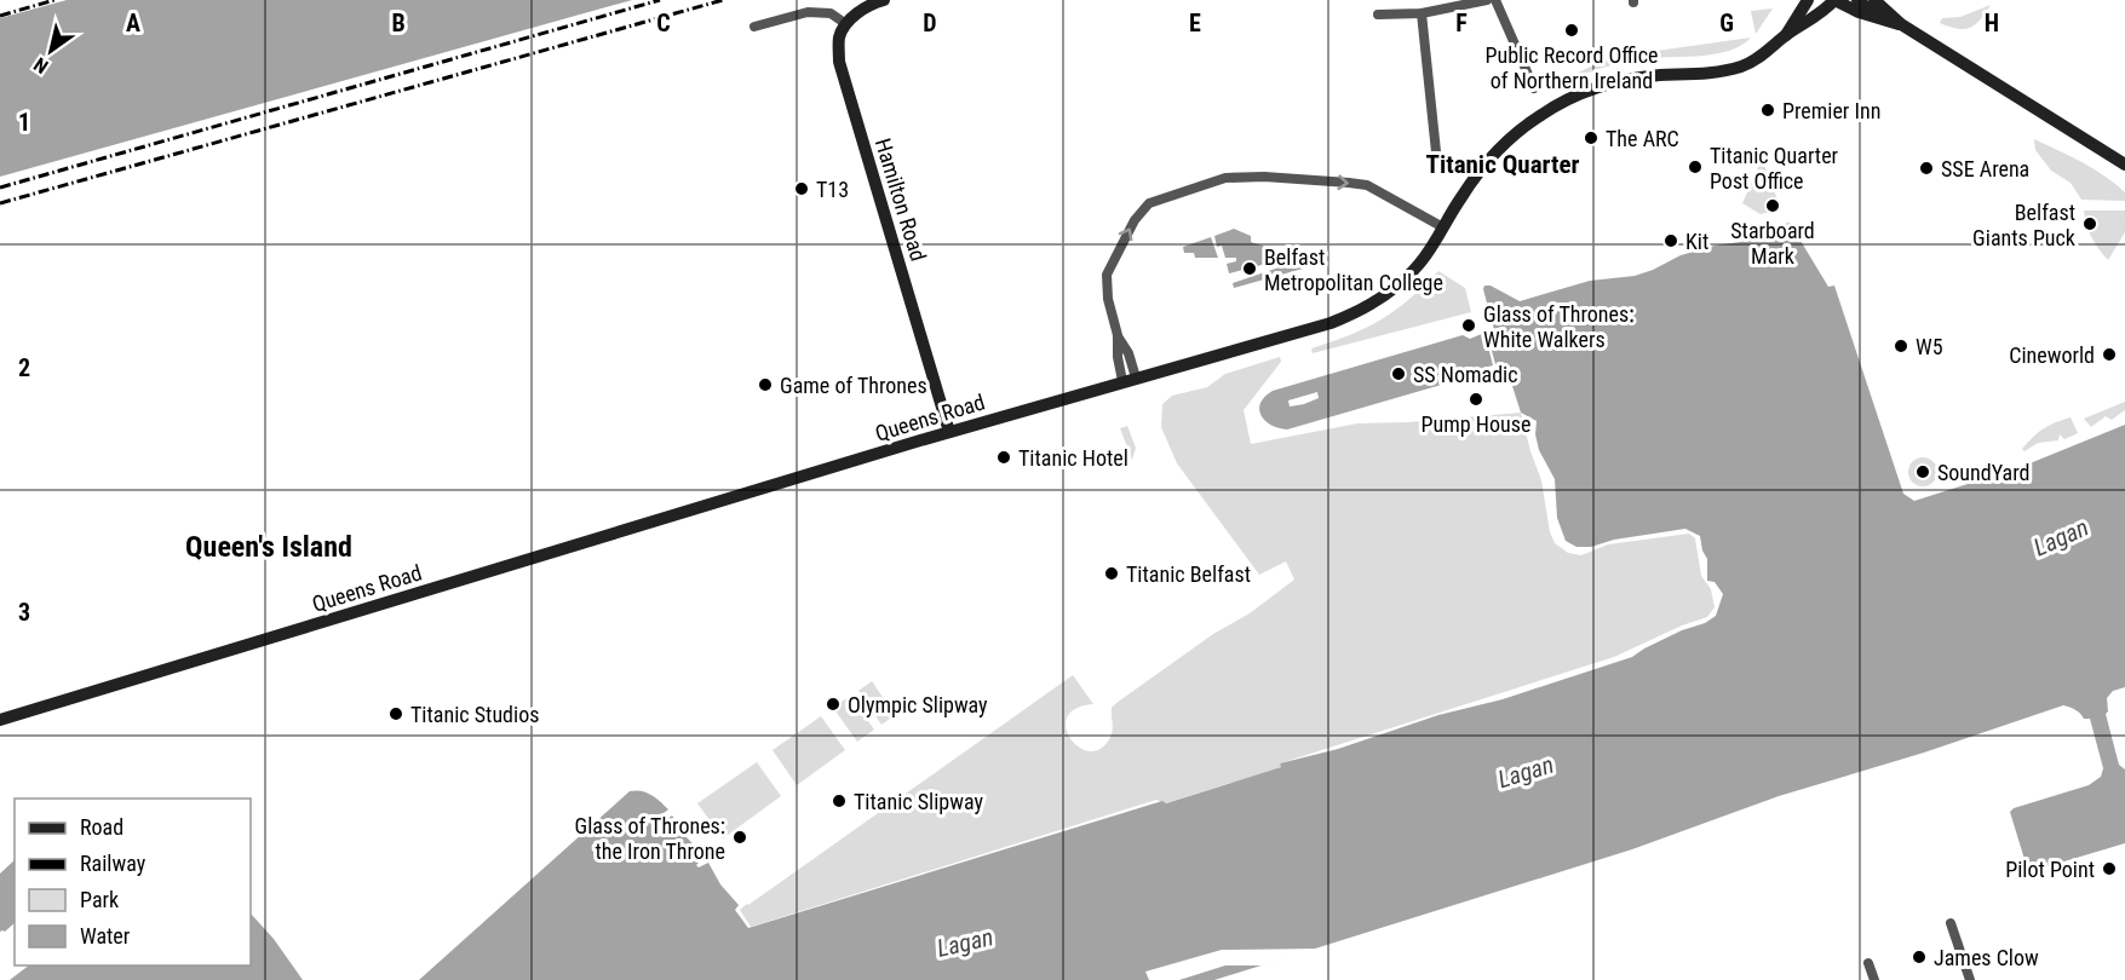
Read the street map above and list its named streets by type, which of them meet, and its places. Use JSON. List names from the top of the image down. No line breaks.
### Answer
{"streets":{"street":["Hamilton Road","Queens Road"]},"crossings":[["Hamilton Road","Queens Road"]],"districts":["Titanic Quarter","Queen's Island"],"water":["Lagan"],"places":["Public Record Office of Northern Ireland","Premier Inn","The ARC","Titanic Quarter Post Office","SSE Arena","T13","Starboard Mark","Belfast Giants Puck","Kit","Belfast Metropolitan College","Glass of Thrones: White Walkers","W5","Cineworld","SS Nomadic","Game of Thrones","Pump House","Titanic Hotel","SoundYard","Titanic Belfast","Olympic Slipway","Titanic Studios","Titanic Slipway","Glass of Thrones: the Iron Throne","Pilot Point","James Clow"],"legend":["Road","Railway","Park","Water"],"north":"bottom left","grid":{"columns":["A","B","C","D","E","F","G","H"],"rows":["1","2","3"]}}
